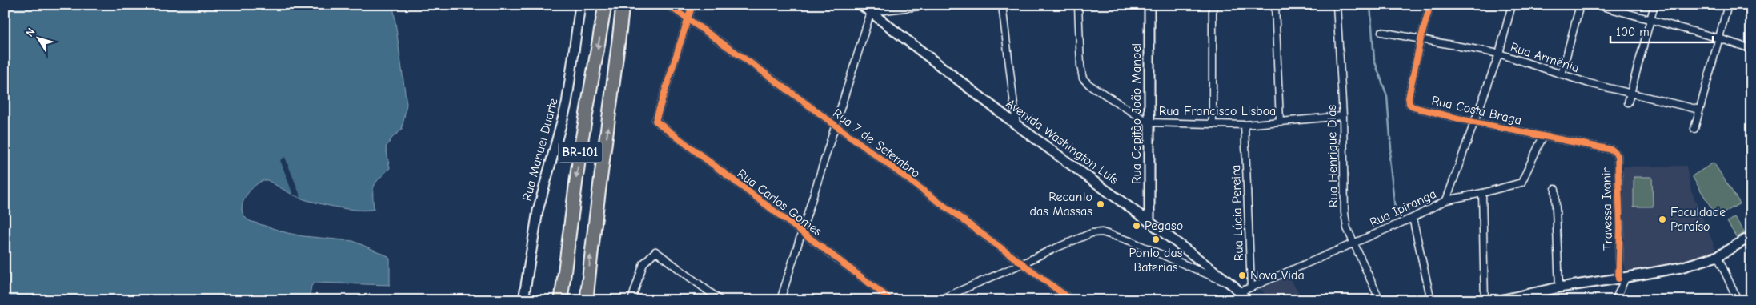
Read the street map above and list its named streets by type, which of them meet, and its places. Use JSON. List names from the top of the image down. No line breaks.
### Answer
{"streets":{"highway":["BR-101"],"street":["Rua Armênia","Rua Costa Braga","Rua Francisco Lisboa","Rua Capitão João Manoel","Avenida Washington Luís","Rua 7 de Setembro","Rua Manuel Duarte","Rua Henrique Dias","Rua Carlos Gomes","Rua Ipiranga","Travessa Ivanir","Rua Lúcia Pereira"]},"crossings":[["Rua Armênia","Rua Costa Braga"],["Rua Costa Braga","Rua Ipiranga"],["Rua Costa Braga","Travessa Ivanir"],["Rua Francisco Lisboa","Rua Capitão João Manoel"],["Rua Francisco Lisboa","Rua Henrique Dias"],["Rua Francisco Lisboa","Rua Lúcia Pereira"],["Rua Capitão João Manoel","Avenida Washington Luís"],["Rua 7 de Setembro","Rua Carlos Gomes"],["Rua Henrique Dias","Rua Ipiranga"],["Rua Ipiranga","Rua Lúcia Pereira"]],"places":["Recanto das Massas","Faculdade Paraíso","Pegaso","Ponto das Baterias","Nova Vida"],"scale_bar":"100 m","north":"top left"}
